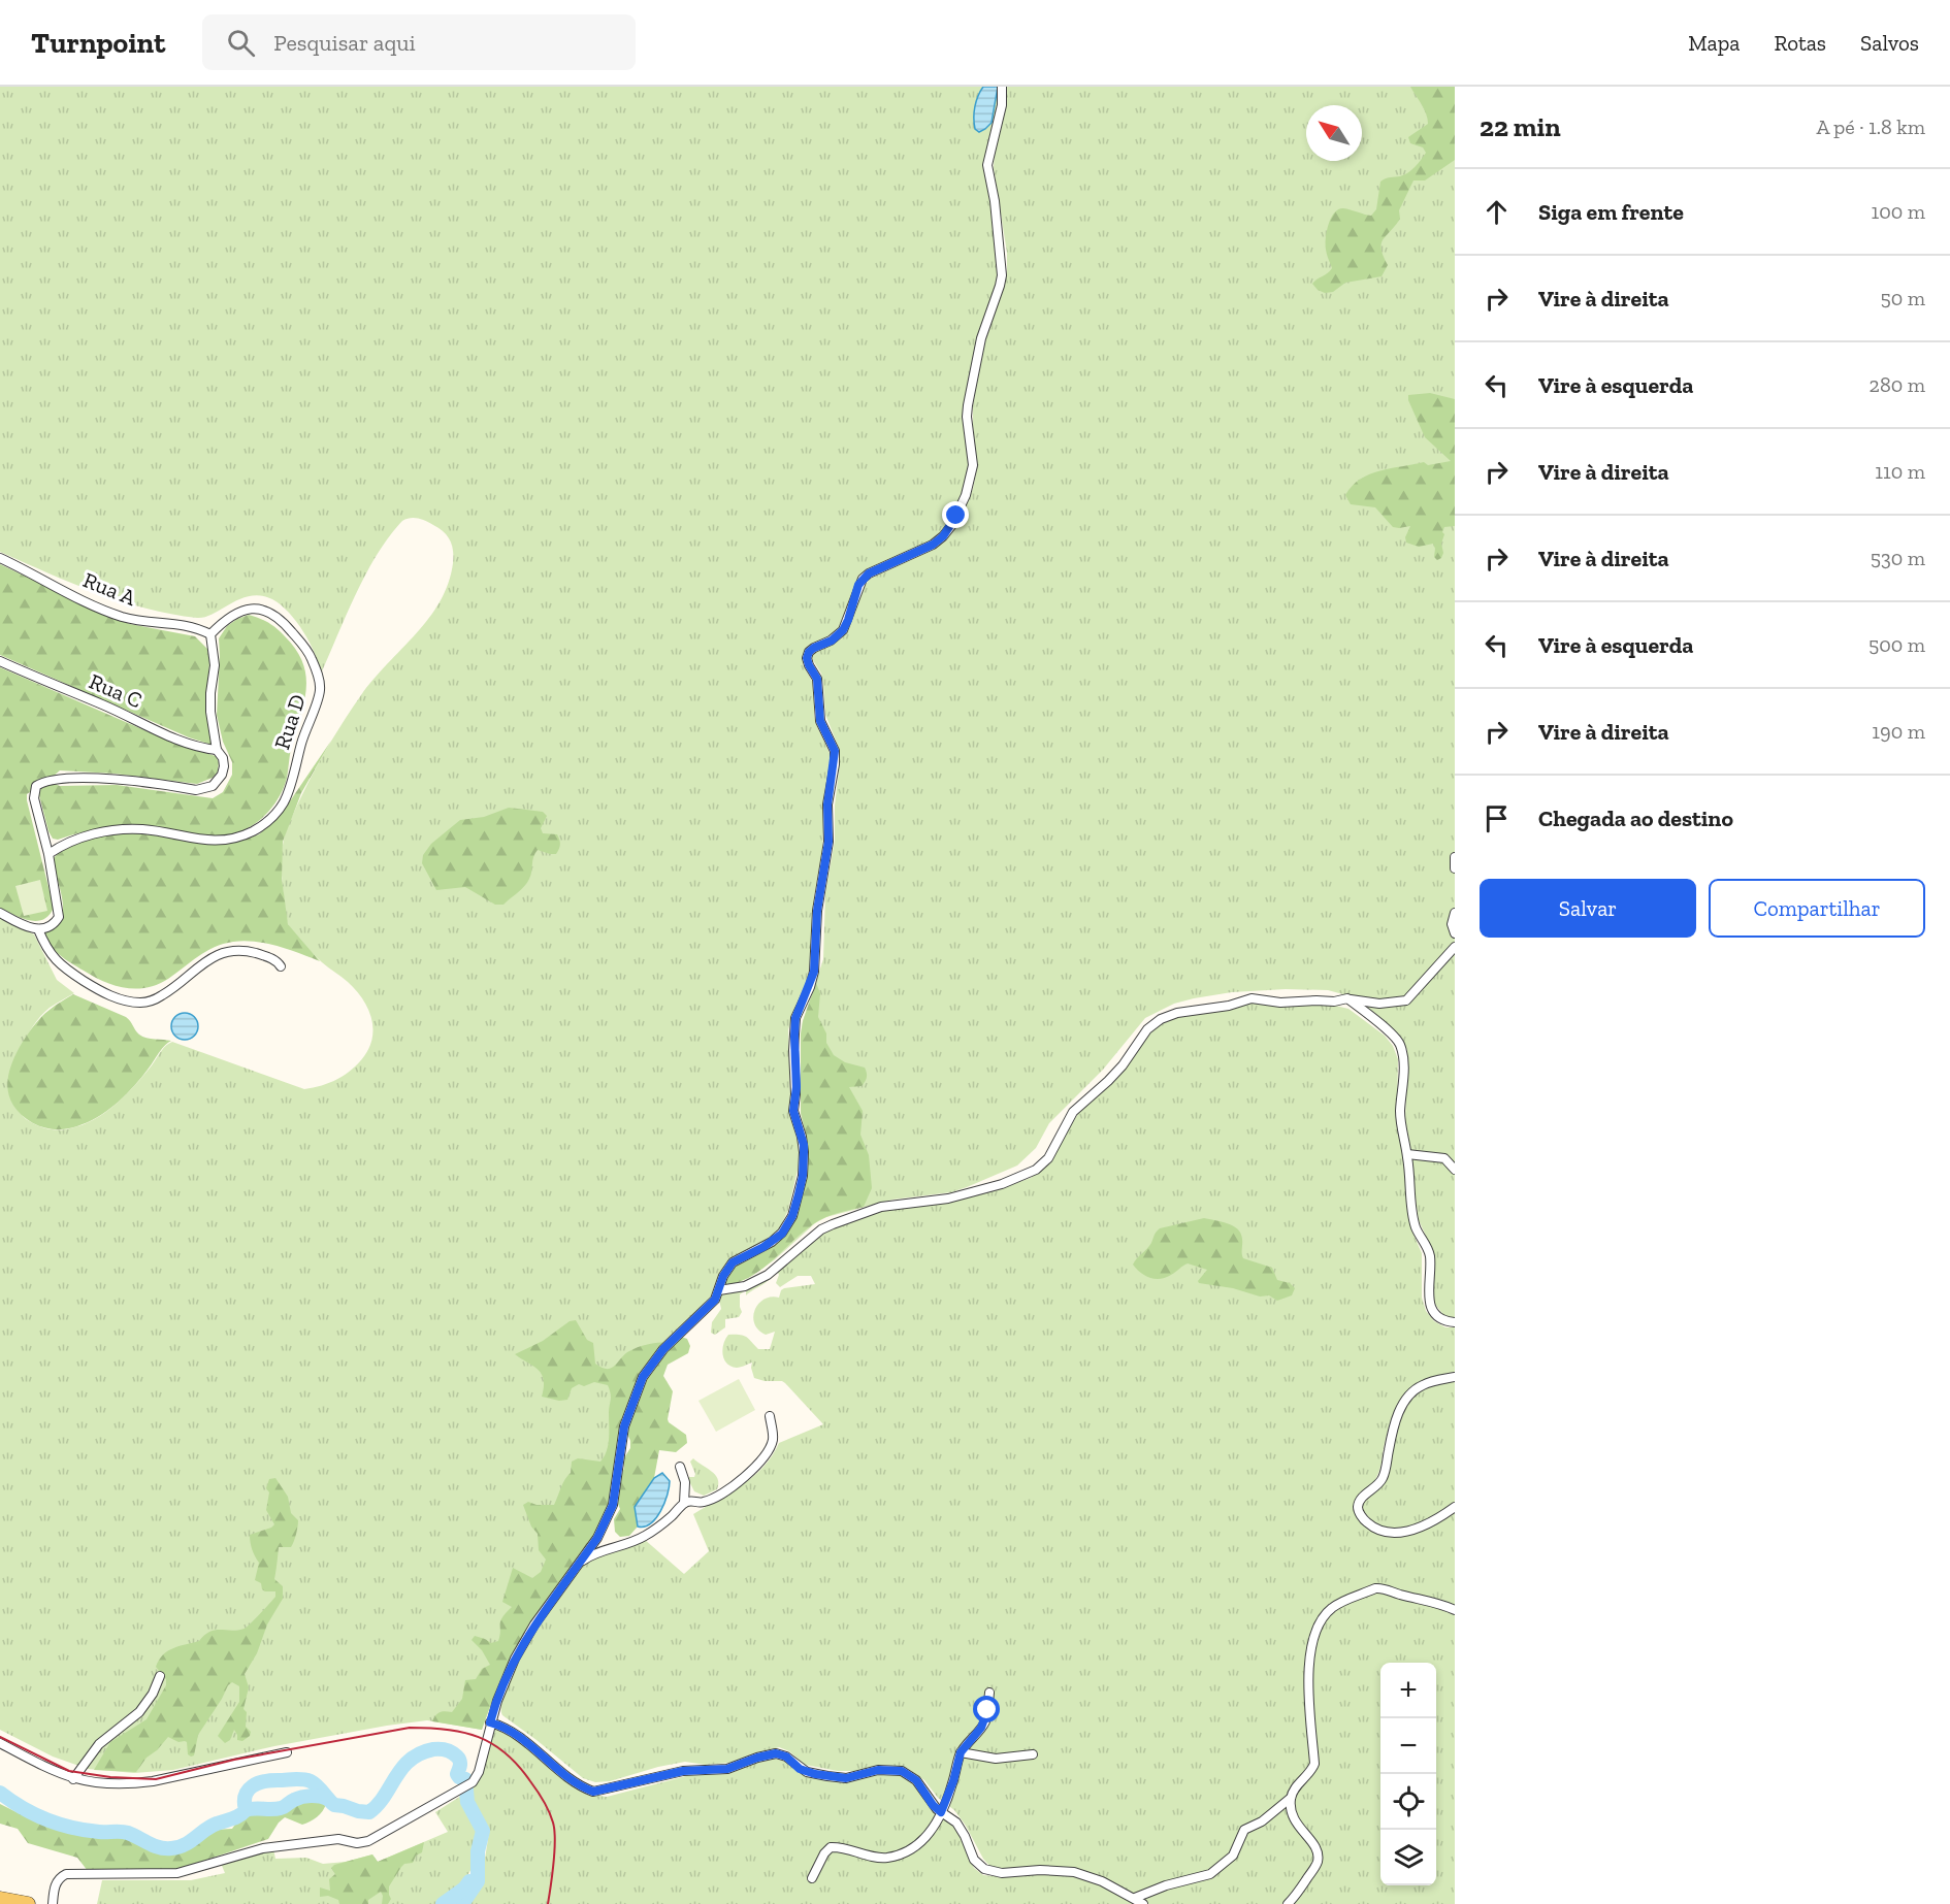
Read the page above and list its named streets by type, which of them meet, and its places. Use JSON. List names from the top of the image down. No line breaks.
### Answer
{"streets":{"street":["Rua A","Rua C","Rua D"]},"crossings":[["Rua A","Rua D"]],"north":"top left","page":{"header":"Turnpoint","search":"Pesquisar aqui","nav":["Mapa","Rotas","Salvos"],"heading":["22 min","A pé · 1.8 km"],"list":[["Siga em frente","100 m"],["Vire à direita","50 m"],["Vire à esquerda","280 m"],["Vire à direita","110 m"],["Vire à direita","530 m"],["Vire à esquerda","500 m"],["Vire à direita","190 m"],"Chegada ao destino"],"buttons":["Salvar","Compartilhar"],"map_buttons":["+","−"]}}
